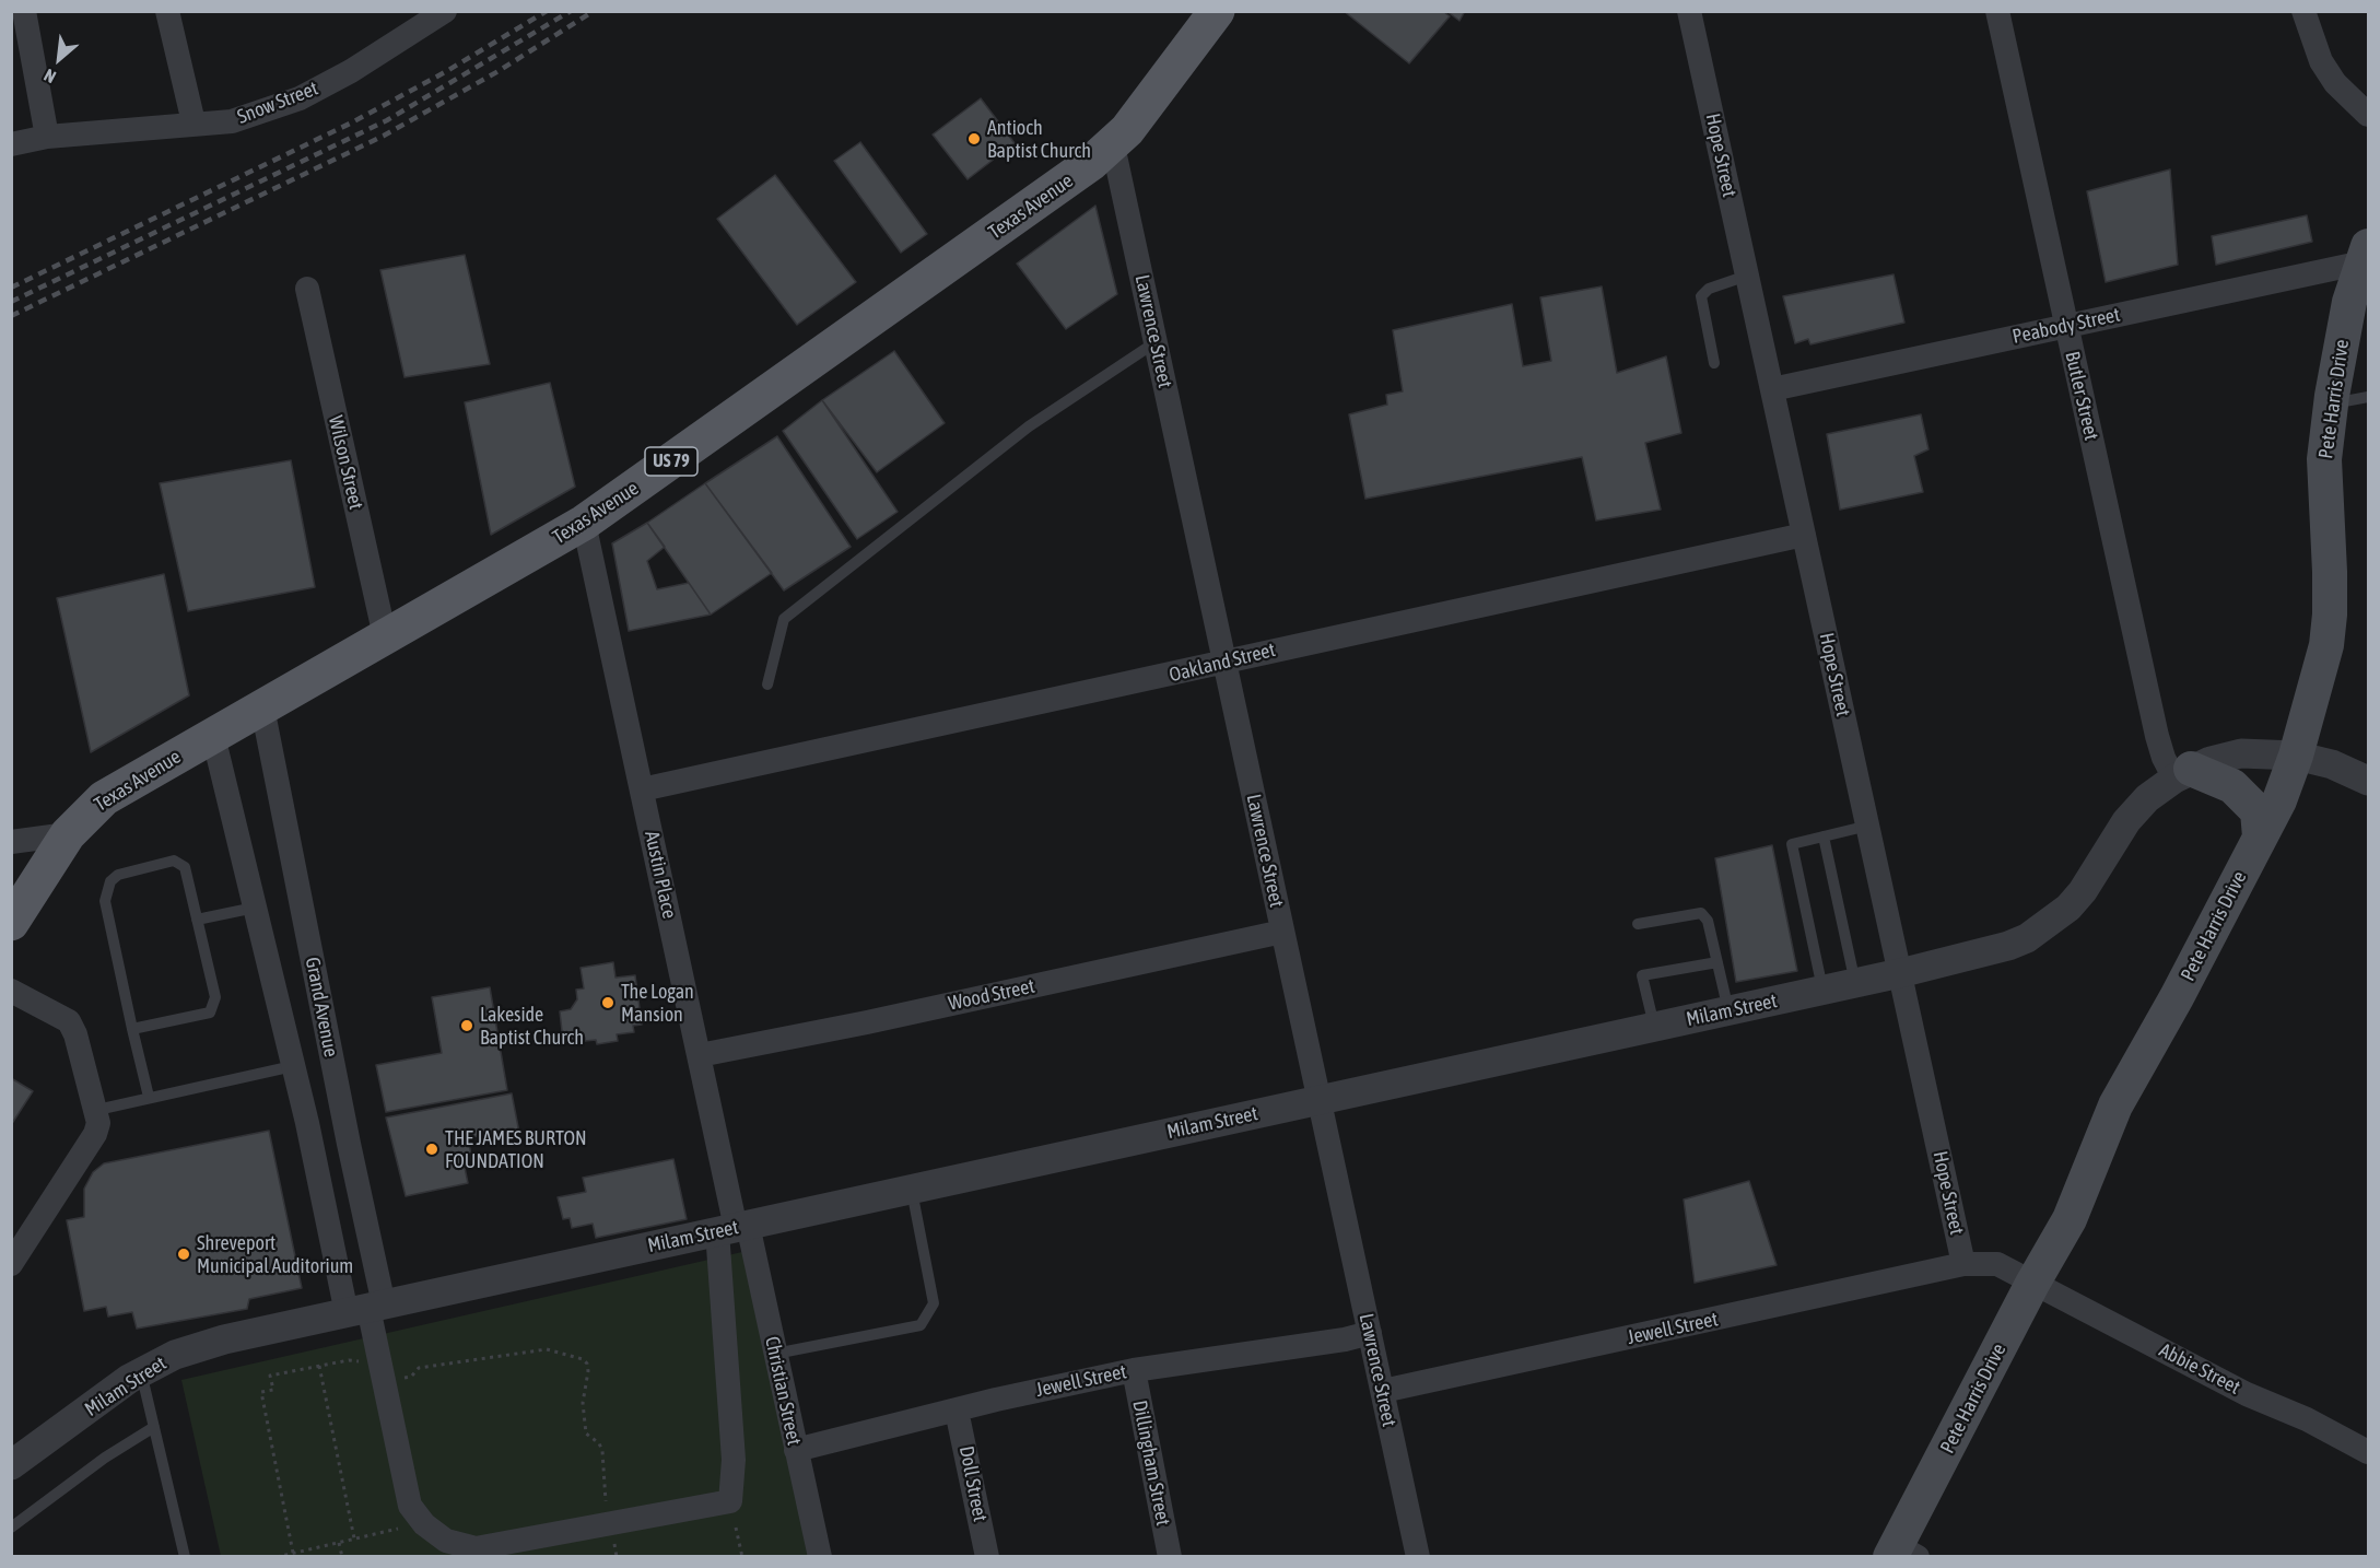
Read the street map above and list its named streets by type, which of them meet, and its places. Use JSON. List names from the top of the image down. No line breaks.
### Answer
{"streets":{"main road":["Texas Avenue","Pete Harris Drive","US 79"],"street":["Snow Street","Hope Street","Peabody Street","Lawrence Street","Butler Street","Wilson Street","Oakland Street","Austin Place","Wood Street","Grand Avenue","Milam Street","Jewell Street","Abbie Street","Christian Street","Dillingham Street","Doll Street"]},"crossings":[["Hope Street","Peabody Street"],["Hope Street","Oakland Street"],["Hope Street","Milam Street"],["Hope Street","Jewell Street"],["Texas Avenue","Lawrence Street"],["Texas Avenue","Wilson Street"],["Texas Avenue","Austin Place"],["Texas Avenue","Grand Avenue"],["Peabody Street","Butler Street"],["Peabody Street","Pete Harris Drive"],["Lawrence Street","Oakland Street"],["Lawrence Street","Wood Street"],["Lawrence Street","Milam Street"],["Lawrence Street","Jewell Street"],["Butler Street","Milam Street"],["Pete Harris Drive","Milam Street"],["Pete Harris Drive","Abbie Street"],["Oakland Street","Austin Place"],["Austin Place","Wood Street"],["Austin Place","Milam Street"],["Austin Place","Christian Street"],["Grand Avenue","Milam Street"],["Milam Street","Christian Street"],["Jewell Street","Christian Street"],["Jewell Street","Dillingham Street"],["Jewell Street","Doll Street"]],"places":["Antioch Baptist Church","The Logan Mansion","Lakeside Baptist Church","THE JAMES BURTON FOUNDATION","Shreveport Municipal Auditorium"],"north":"bottom left"}
